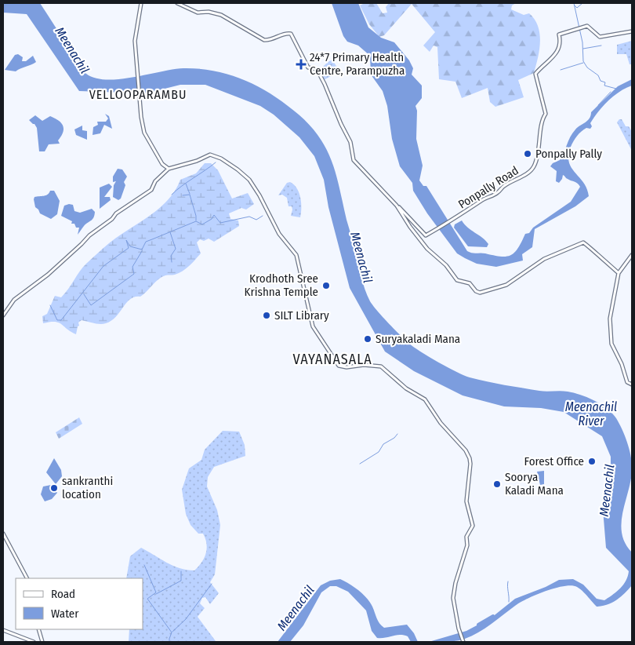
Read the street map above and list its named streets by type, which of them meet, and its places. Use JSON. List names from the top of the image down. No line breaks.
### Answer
{"streets":{"main road":["Ponpally Road"]},"districts":["VELLOOPARAMBU","VAYANASALA"],"water":["Meenachil","Meenachil River"],"places":{"health":["24*7 Primary Health Centre, Parampuzha"],"other":["Ponpally Pally","Krodhoth Sree Krishna Temple","SILT Library","Suryakaladi Mana","Forest Office","Soorya Kaladi Mana","sankranthi location"]},"legend":["Road","Water"]}
